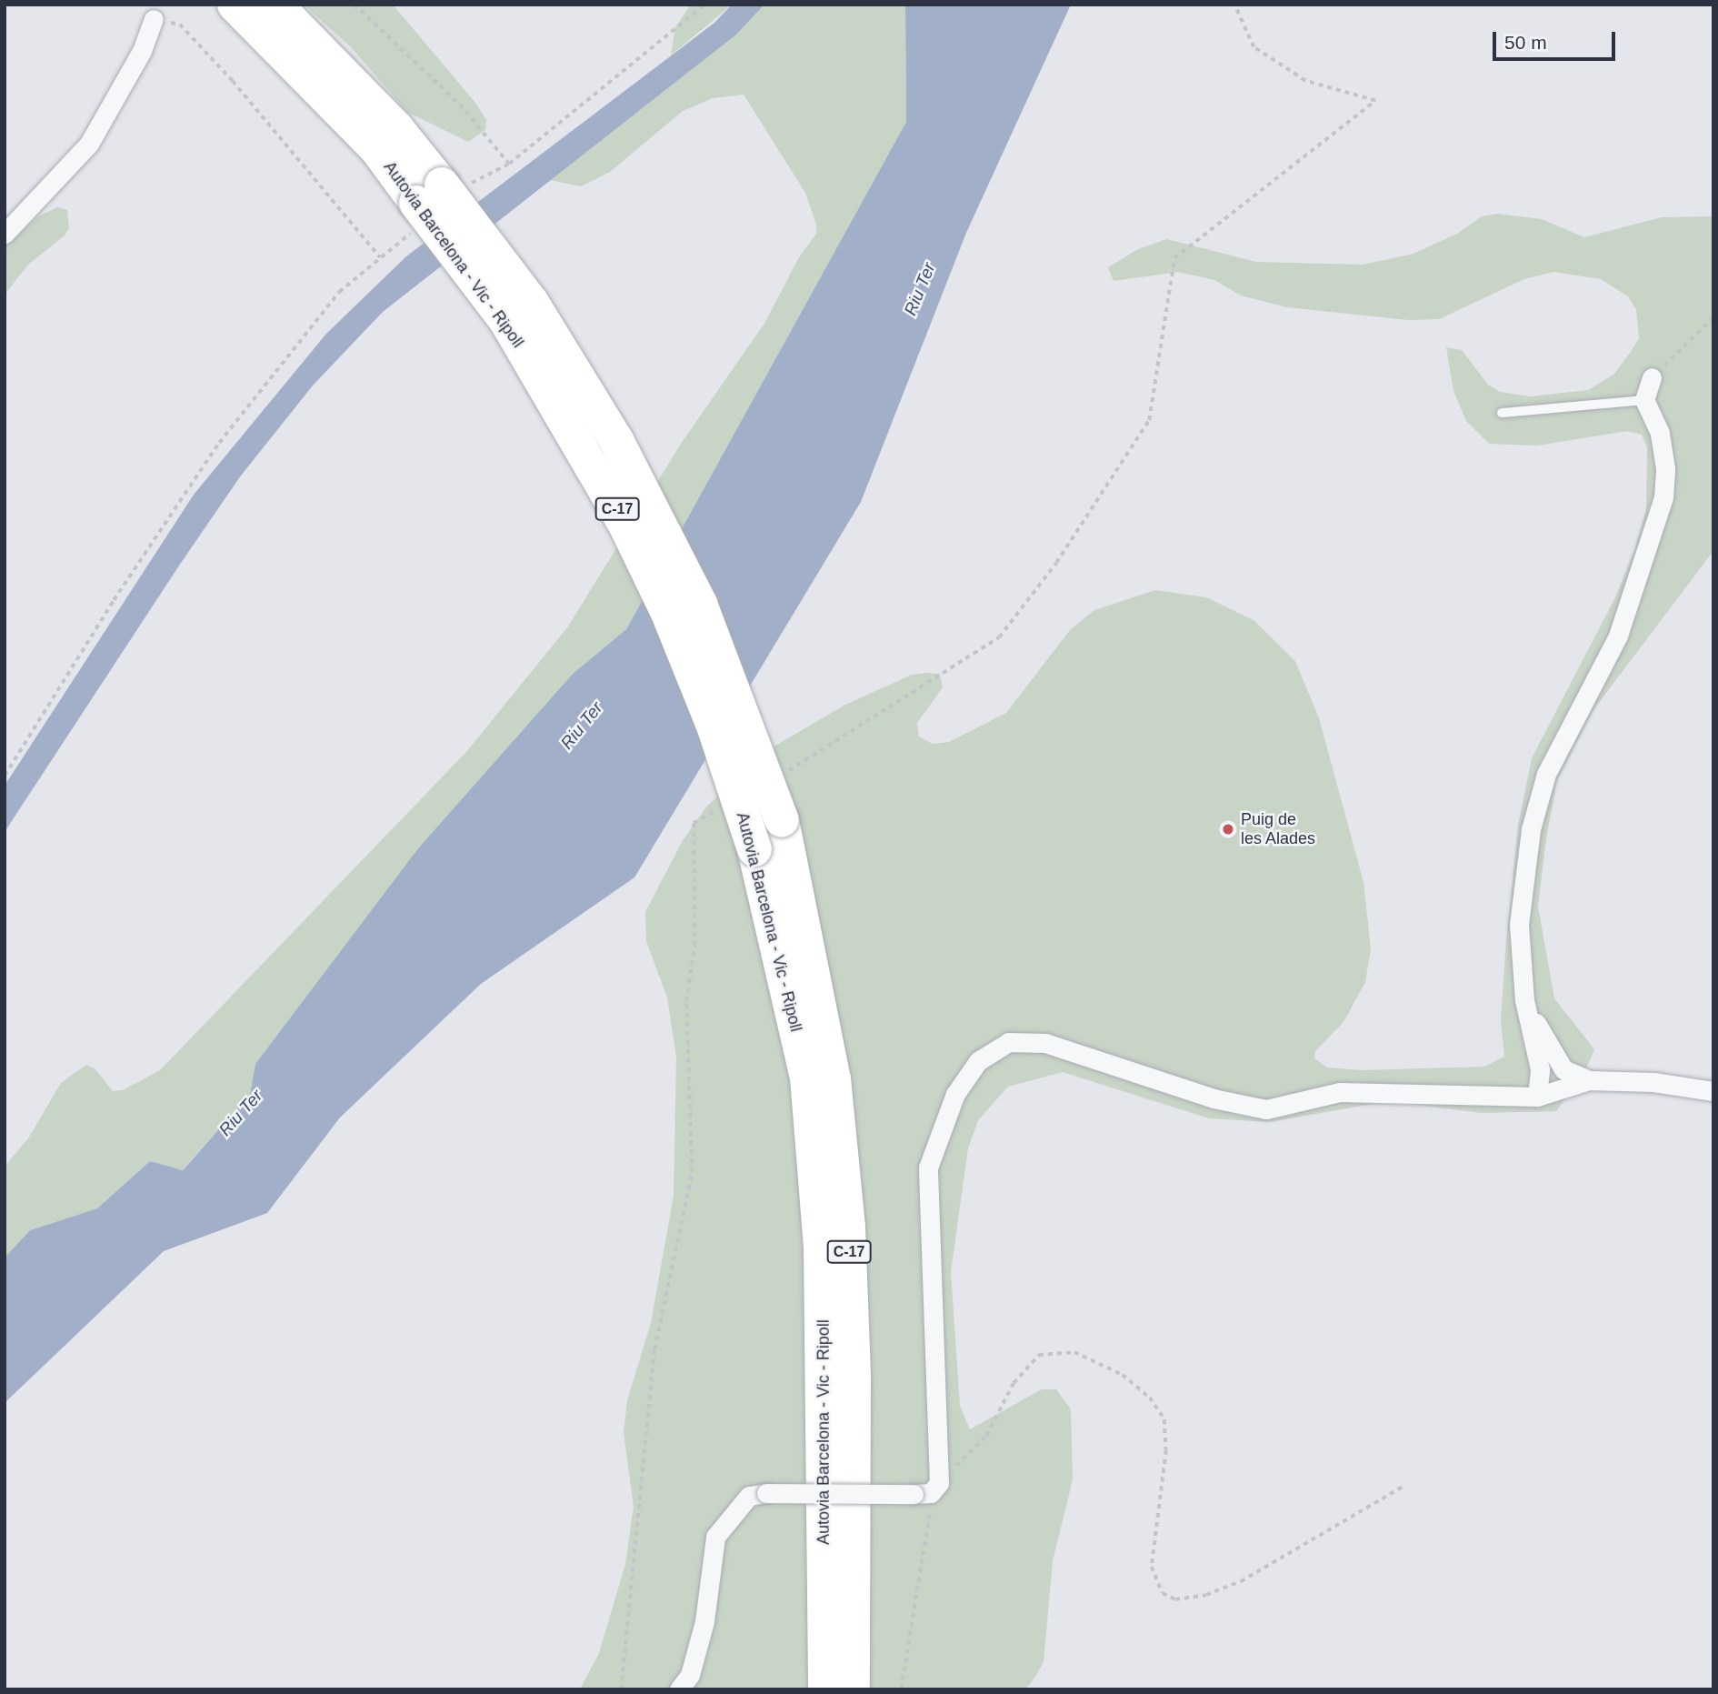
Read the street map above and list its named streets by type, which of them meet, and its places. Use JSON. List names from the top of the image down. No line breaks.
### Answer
{"streets":{"highway":["Autovia Barcelona - Vic - Ripoll","C-17"]},"water":["Riu Ter"],"places":["Puig de les Alades"],"scale_bar":"50 m"}
